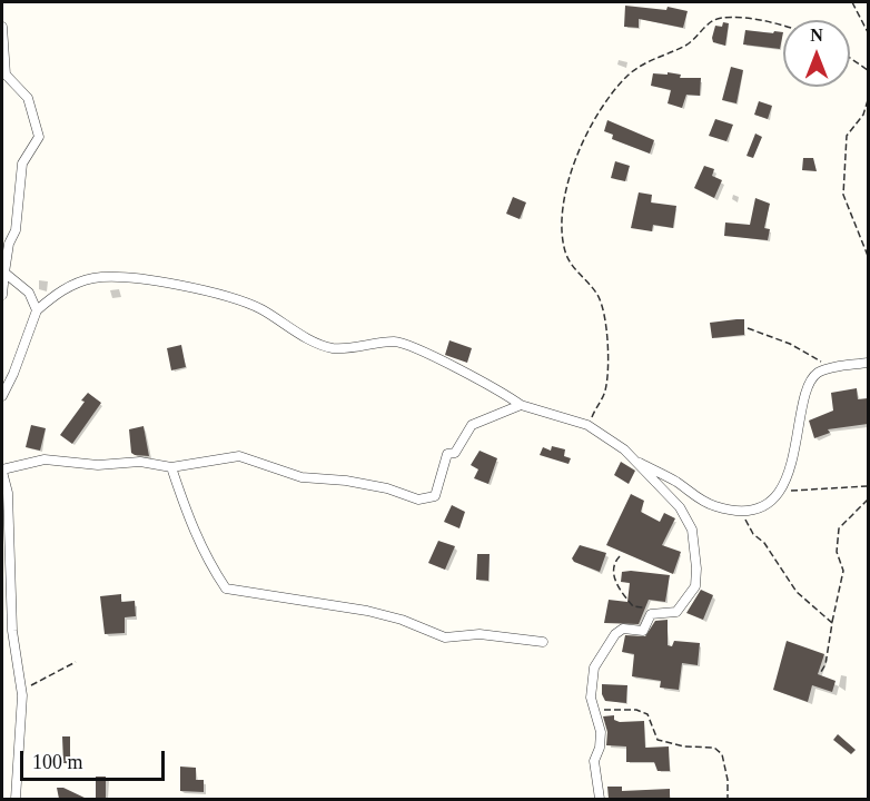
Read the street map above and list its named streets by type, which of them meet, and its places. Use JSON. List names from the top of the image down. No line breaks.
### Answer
{"scale_bar":"100 m","north":"top"}
